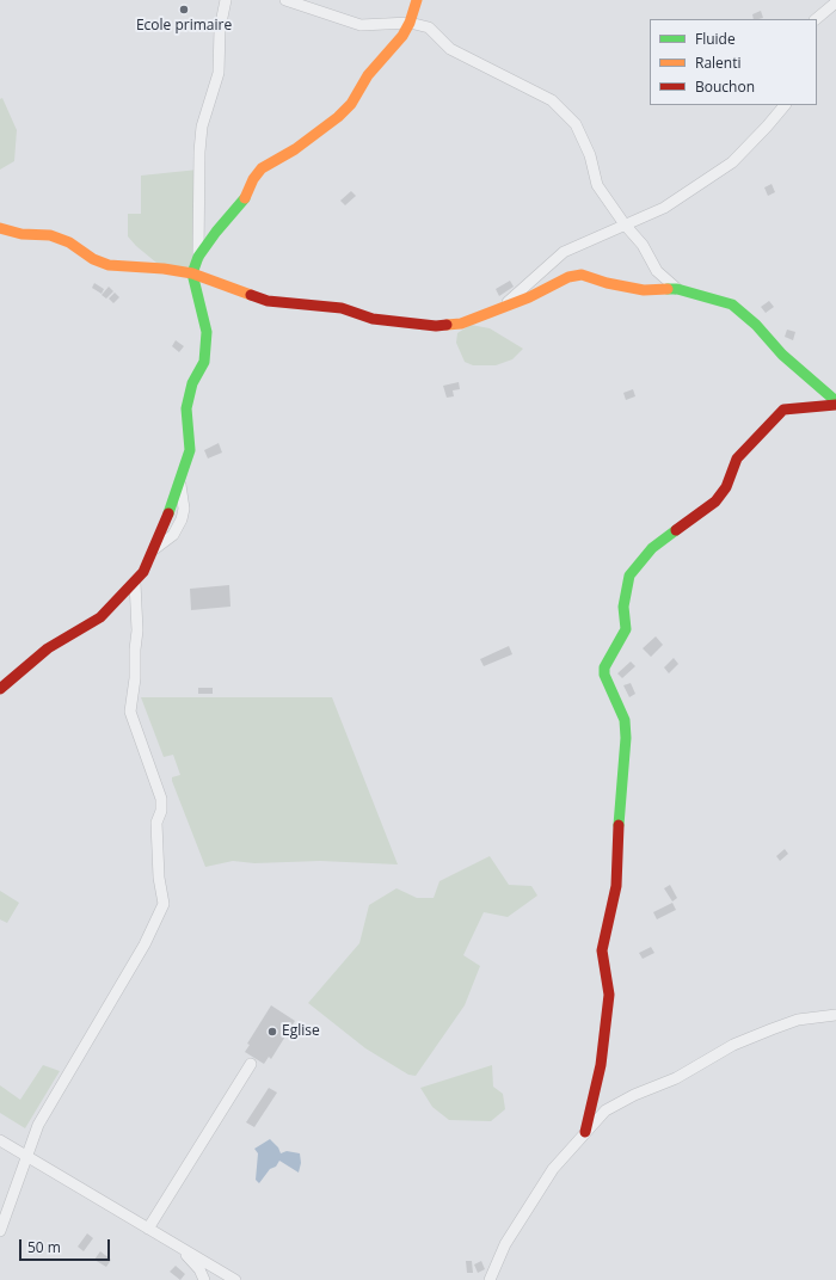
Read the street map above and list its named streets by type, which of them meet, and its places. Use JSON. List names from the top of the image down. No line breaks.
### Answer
{"places":["Ecole primaire","Eglise"],"legend":["Fluide","Ralenti","Bouchon"],"scale_bar":"50 m"}
